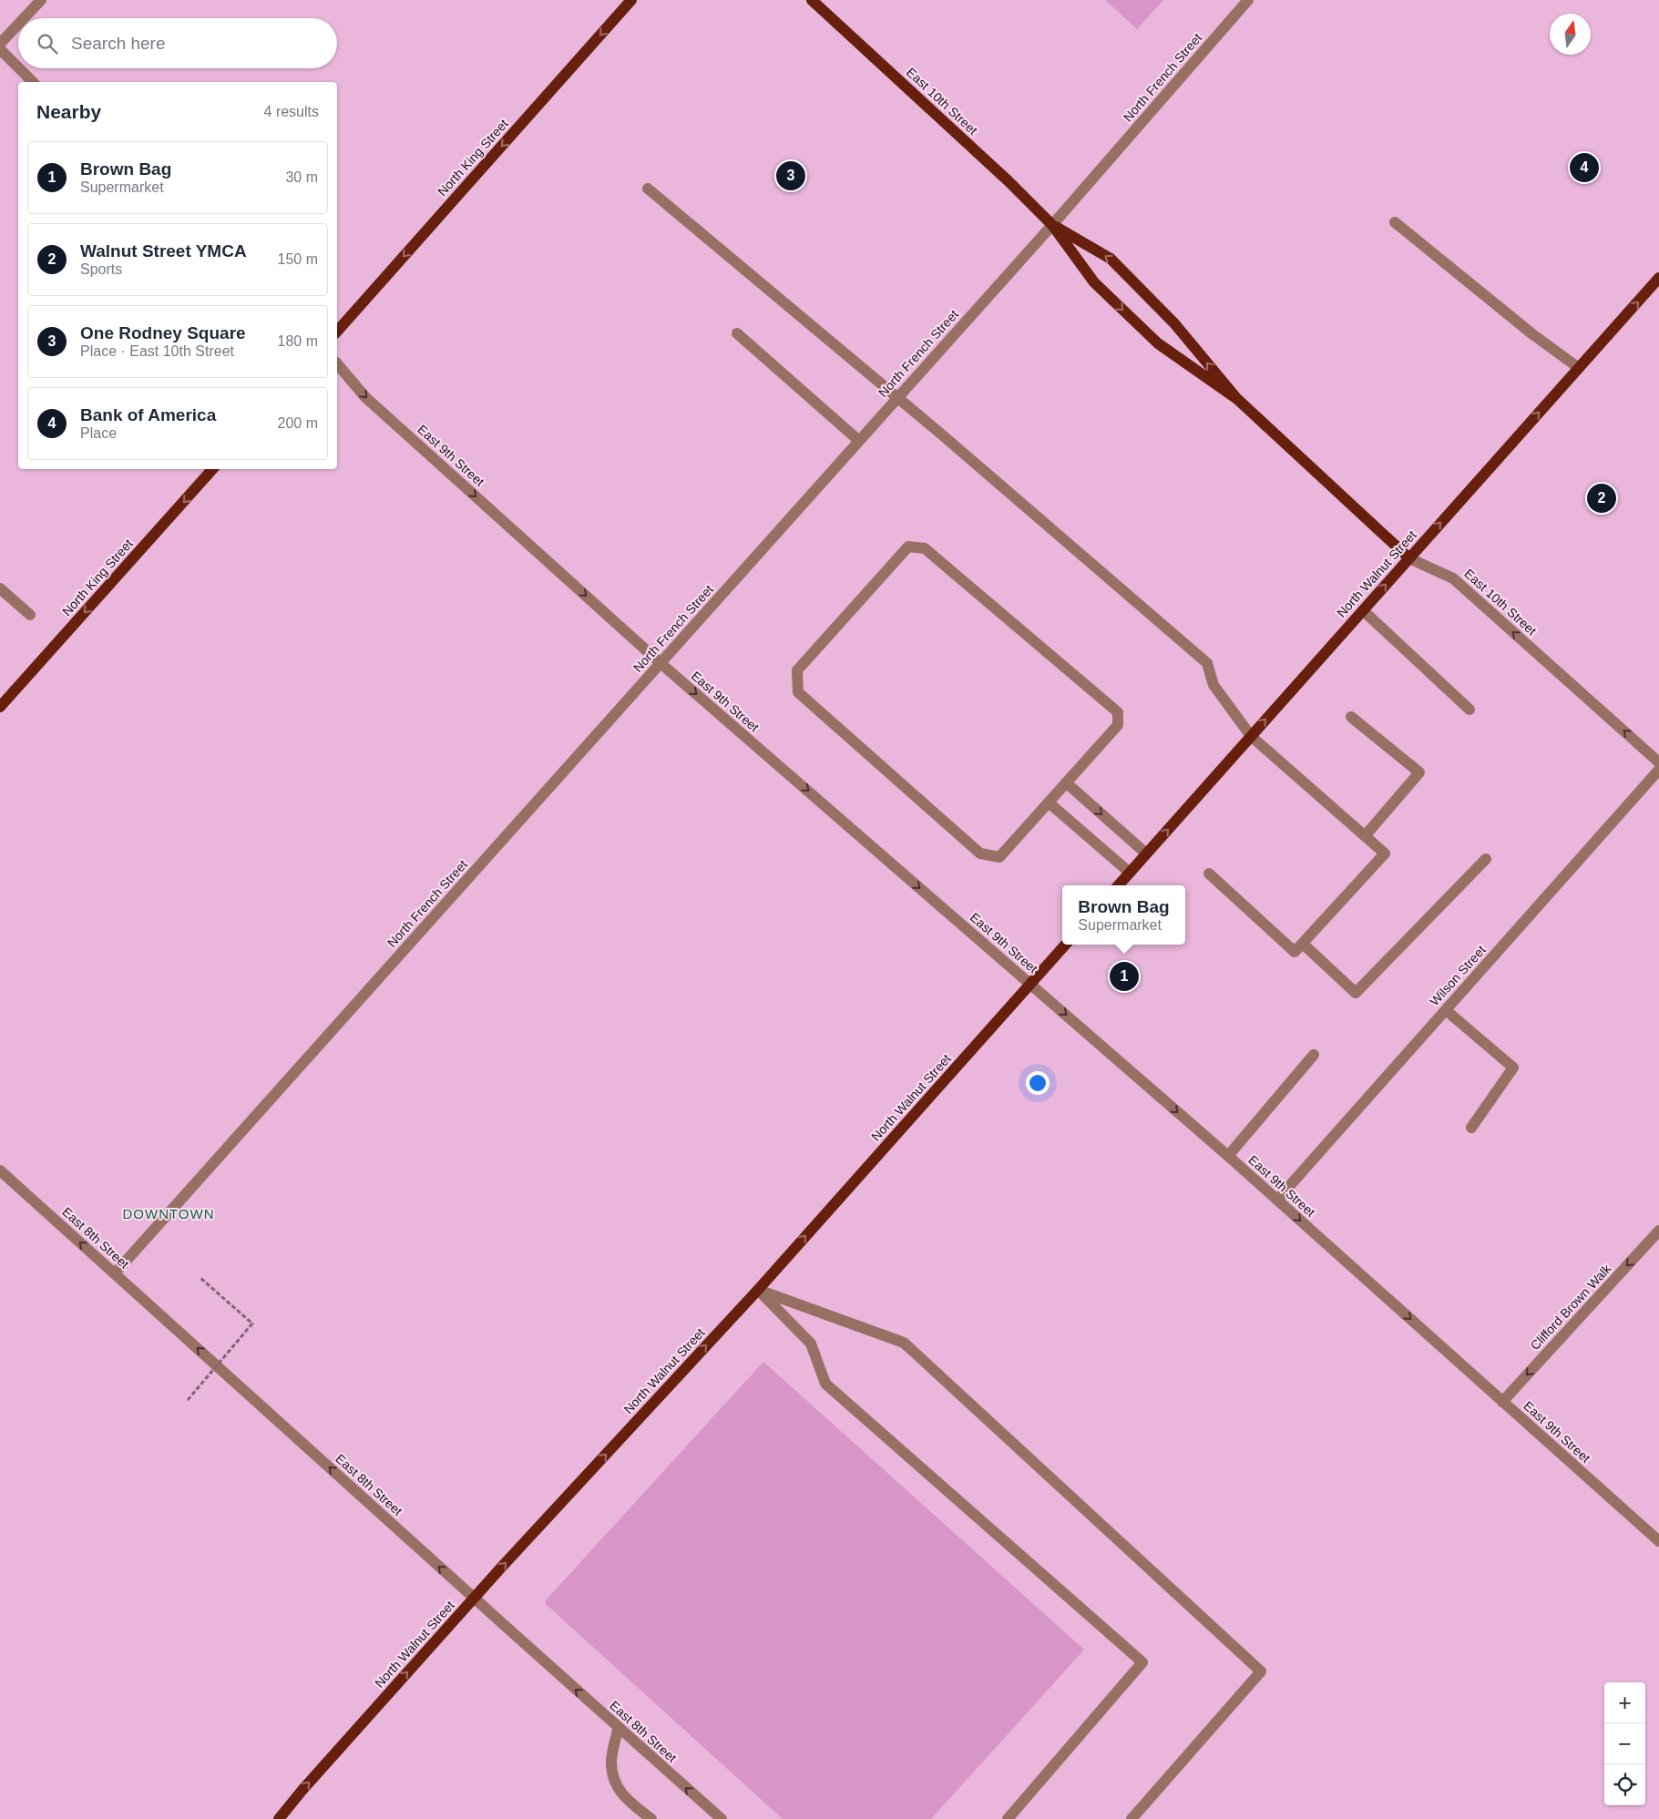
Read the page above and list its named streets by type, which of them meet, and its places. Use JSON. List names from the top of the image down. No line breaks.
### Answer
{"streets":{"main road":["East 10th Street","North King Street","North Walnut Street"],"street":["North French Street","East 9th Street","Wilson Street","East 8th Street","Clifford Brown Walk"]},"crossings":[["North French Street","East 10th Street"],["North French Street","East 9th Street"],["North French Street","East 8th Street"],["East 10th Street","North Walnut Street"],["East 9th Street","North Walnut Street"],["East 9th Street","Wilson Street"],["East 9th Street","Clifford Brown Walk"],["North Walnut Street","East 8th Street"]],"one_way":["North King Street","East 9th Street","North Walnut Street","East 8th Street","Clifford Brown Walk"],"districts":["DOWNTOWN"],"north":"top","page":{"search":"Search here","heading":["Nearby","4 results"],"list":[{"mark":"1","name":"Brown Bag","note":"Supermarket","value":"30 m"},{"mark":"2","name":"Walnut Street YMCA","note":"Sports","value":"150 m"},{"mark":"3","name":"One Rodney Square","note":"Place · East 10th Street","value":"180 m"},{"mark":"4","name":"Bank of America","note":"Place","value":"200 m"}],"pins":["4","3","2","1"],"popup":["Brown Bag","Supermarket"],"map_buttons":["+","−"]}}
